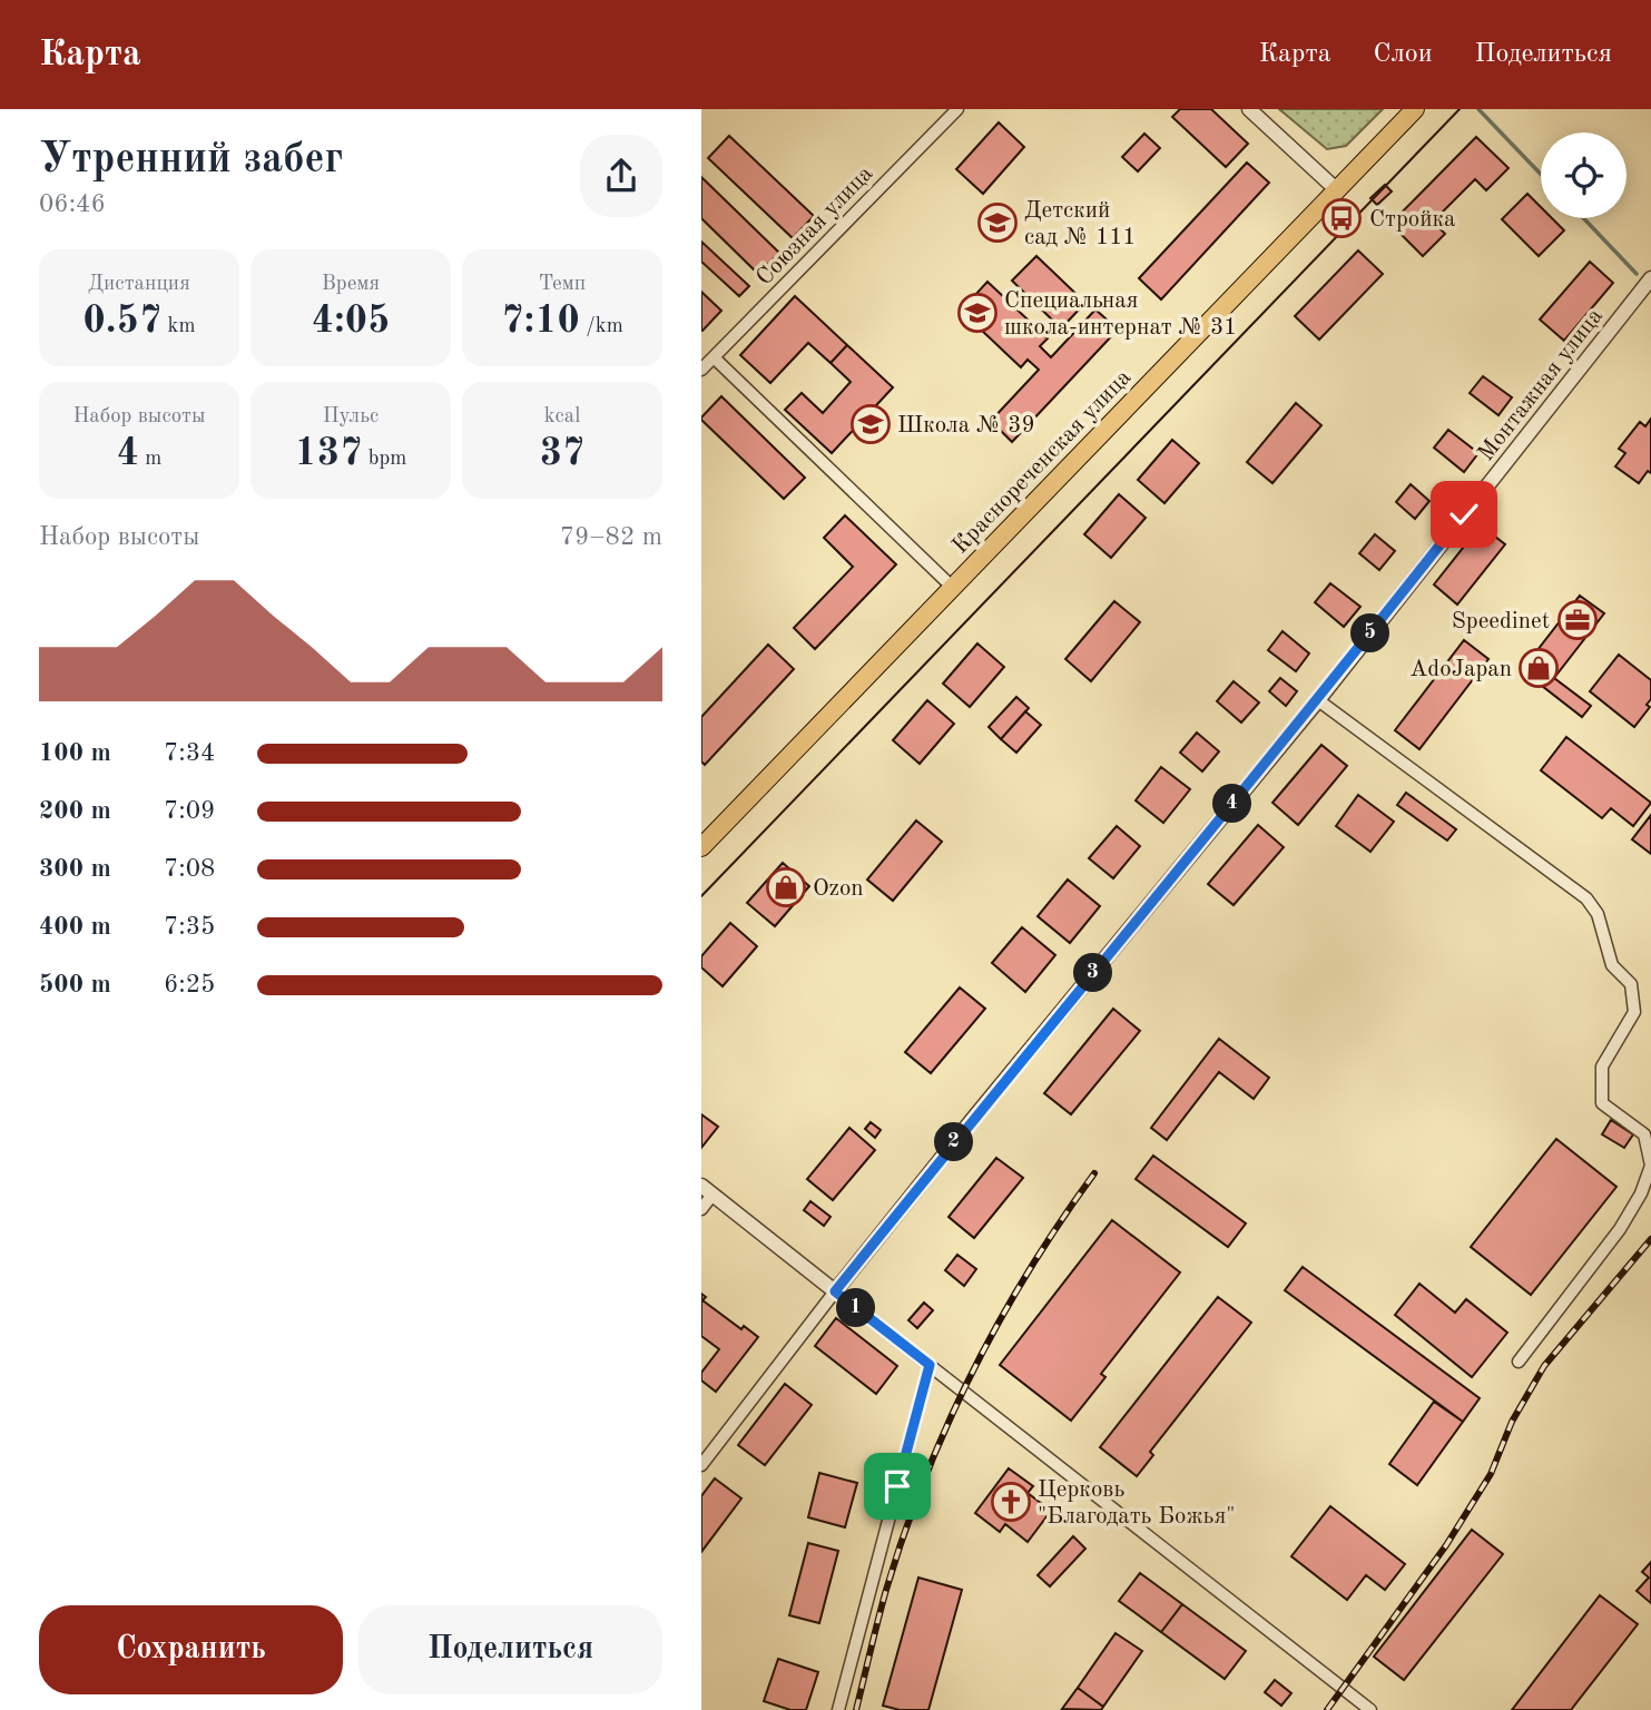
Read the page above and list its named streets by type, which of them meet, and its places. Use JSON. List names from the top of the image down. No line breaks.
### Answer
{"streets":{"main road":["Краснореченская улица"],"street":["Союзная улица","Монтажная улица"]},"places":{"bus stop":["Стройка"],"school or university":["Детский сад № 111","Специальная школа-интернат № 31","Школа № 39"],"office":["Speedinet"],"shop":["AdoJapan","Ozon"],"church":["Церковь \"Благодать Божья\""]},"page":{"header":"Карта","nav":["Карта","Слои","Поделиться"],"heading":["Утренний забег","06:46"],"stats":[["Дистанция","0.57 km"],["Время","4:05"],["Темп","7:10 /km"],["Набор высоты","4 m"],["Пульс","137 bpm"],["kcal","37"]],"chart":["Набор высоты","79–82 m"],"pins":["5","4","3","2","1"],"list":[{"name":"100 m","note":"7:34"},{"name":"200 m","note":"7:09"},{"name":"300 m","note":"7:08"},{"name":"400 m","note":"7:35"},{"name":"500 m","note":"6:25"}],"buttons":["Сохранить","Поделиться"]}}
